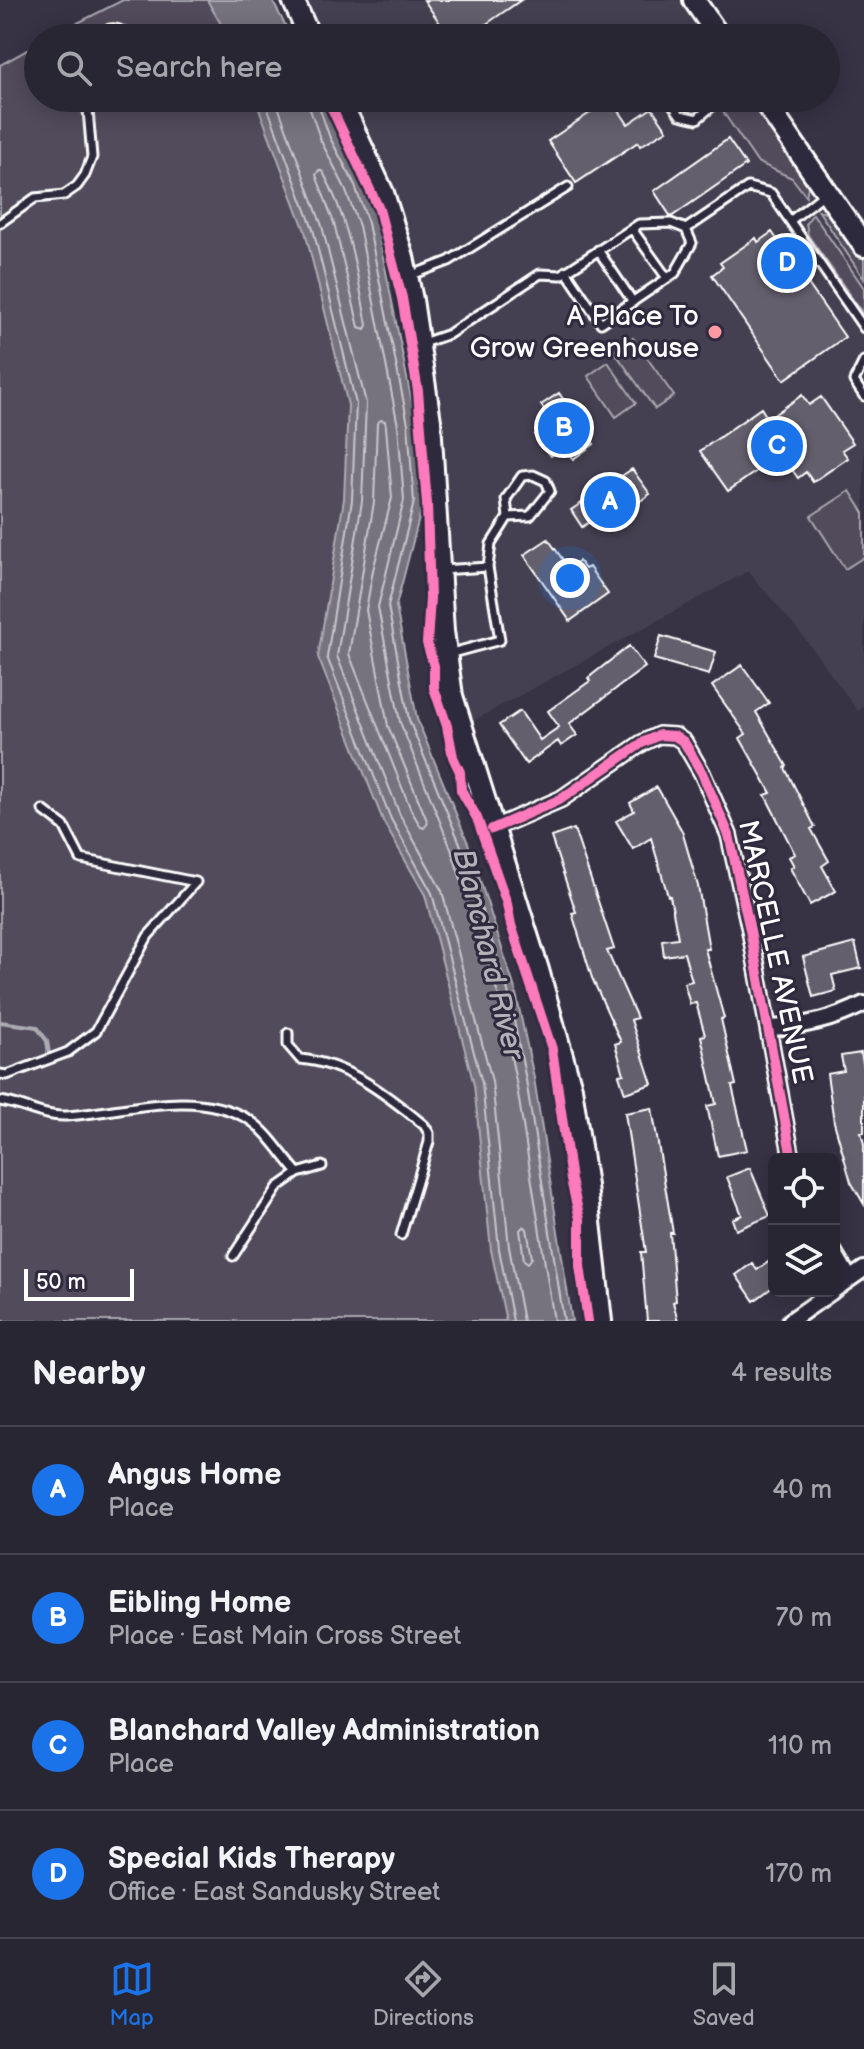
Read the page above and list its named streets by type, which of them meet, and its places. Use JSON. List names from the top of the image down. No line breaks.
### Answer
{"streets":{"street":["MARCELLE AVENUE"]},"water":["Blanchard River"],"places":["A Place To Grow Greenhouse"],"scale_bar":"50 m","page":{"search":"Search here","pins":["D","B","C","A"],"scale":"50 m","heading":["Nearby","4 results"],"list":[{"mark":"A","name":"Angus Home","note":"Place","value":"40 m"},{"mark":"B","name":"Eibling Home","note":"Place · East Main Cross Street","value":"70 m"},{"mark":"C","name":"Blanchard Valley Administration","note":"Place","value":"110 m"},{"mark":"D","name":"Special Kids Therapy","note":"Office · East Sandusky Street","value":"170 m"}],"nav":["Map","Directions","Saved"]}}
